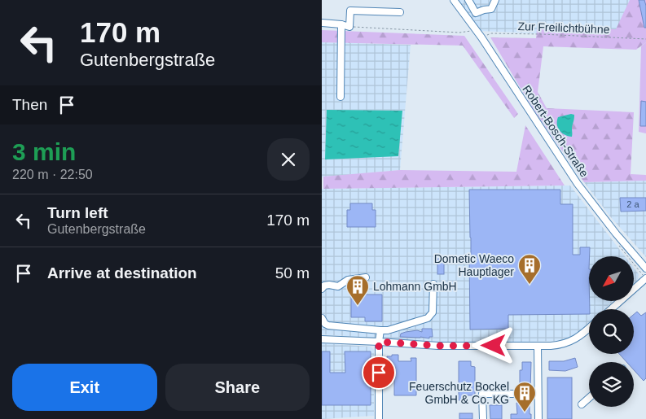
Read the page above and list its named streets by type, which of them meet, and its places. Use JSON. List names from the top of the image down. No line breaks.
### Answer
{"streets":{"street":["Robert-Bosch-Straße"],"path":["Zur Freilichtbühne"]},"crossings":[["Zur Freilichtbühne","Robert-Bosch-Straße"]],"places":{"building":["Dometic Waeco Hauptlager","Lohmann GmbH","Feuerschutz Bockel GmbH & Co. KG"]},"house_numbers":["2 a"],"north":"bottom left","page":{"turn":["170 m","Gutenbergstraße"],"then":"Then","heading":["3 min","220 m · 22:50"],"list":[{"name":"Turn left","note":"Gutenbergstraße","value":"170 m"},{"name":"Arrive at destination","value":"50 m"}],"buttons":["Exit","Share"]}}
